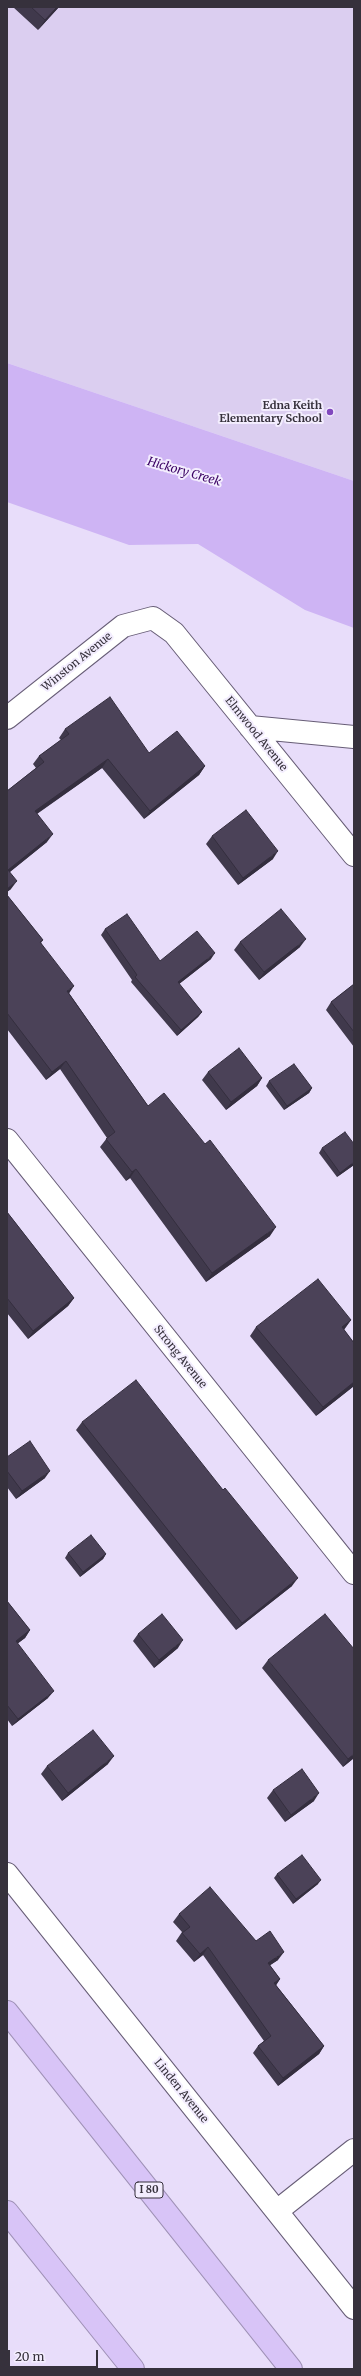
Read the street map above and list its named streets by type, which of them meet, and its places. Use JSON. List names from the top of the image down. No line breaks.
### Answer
{"streets":{"highway":["I 80"],"street":["Winston Avenue","Elmwood Avenue","Strong Avenue","Linden Avenue"]},"crossings":[["Winston Avenue","Elmwood Avenue"]],"water":["Hickory Creek"],"places":["Edna Keith Elementary School"],"scale_bar":"20 m"}
